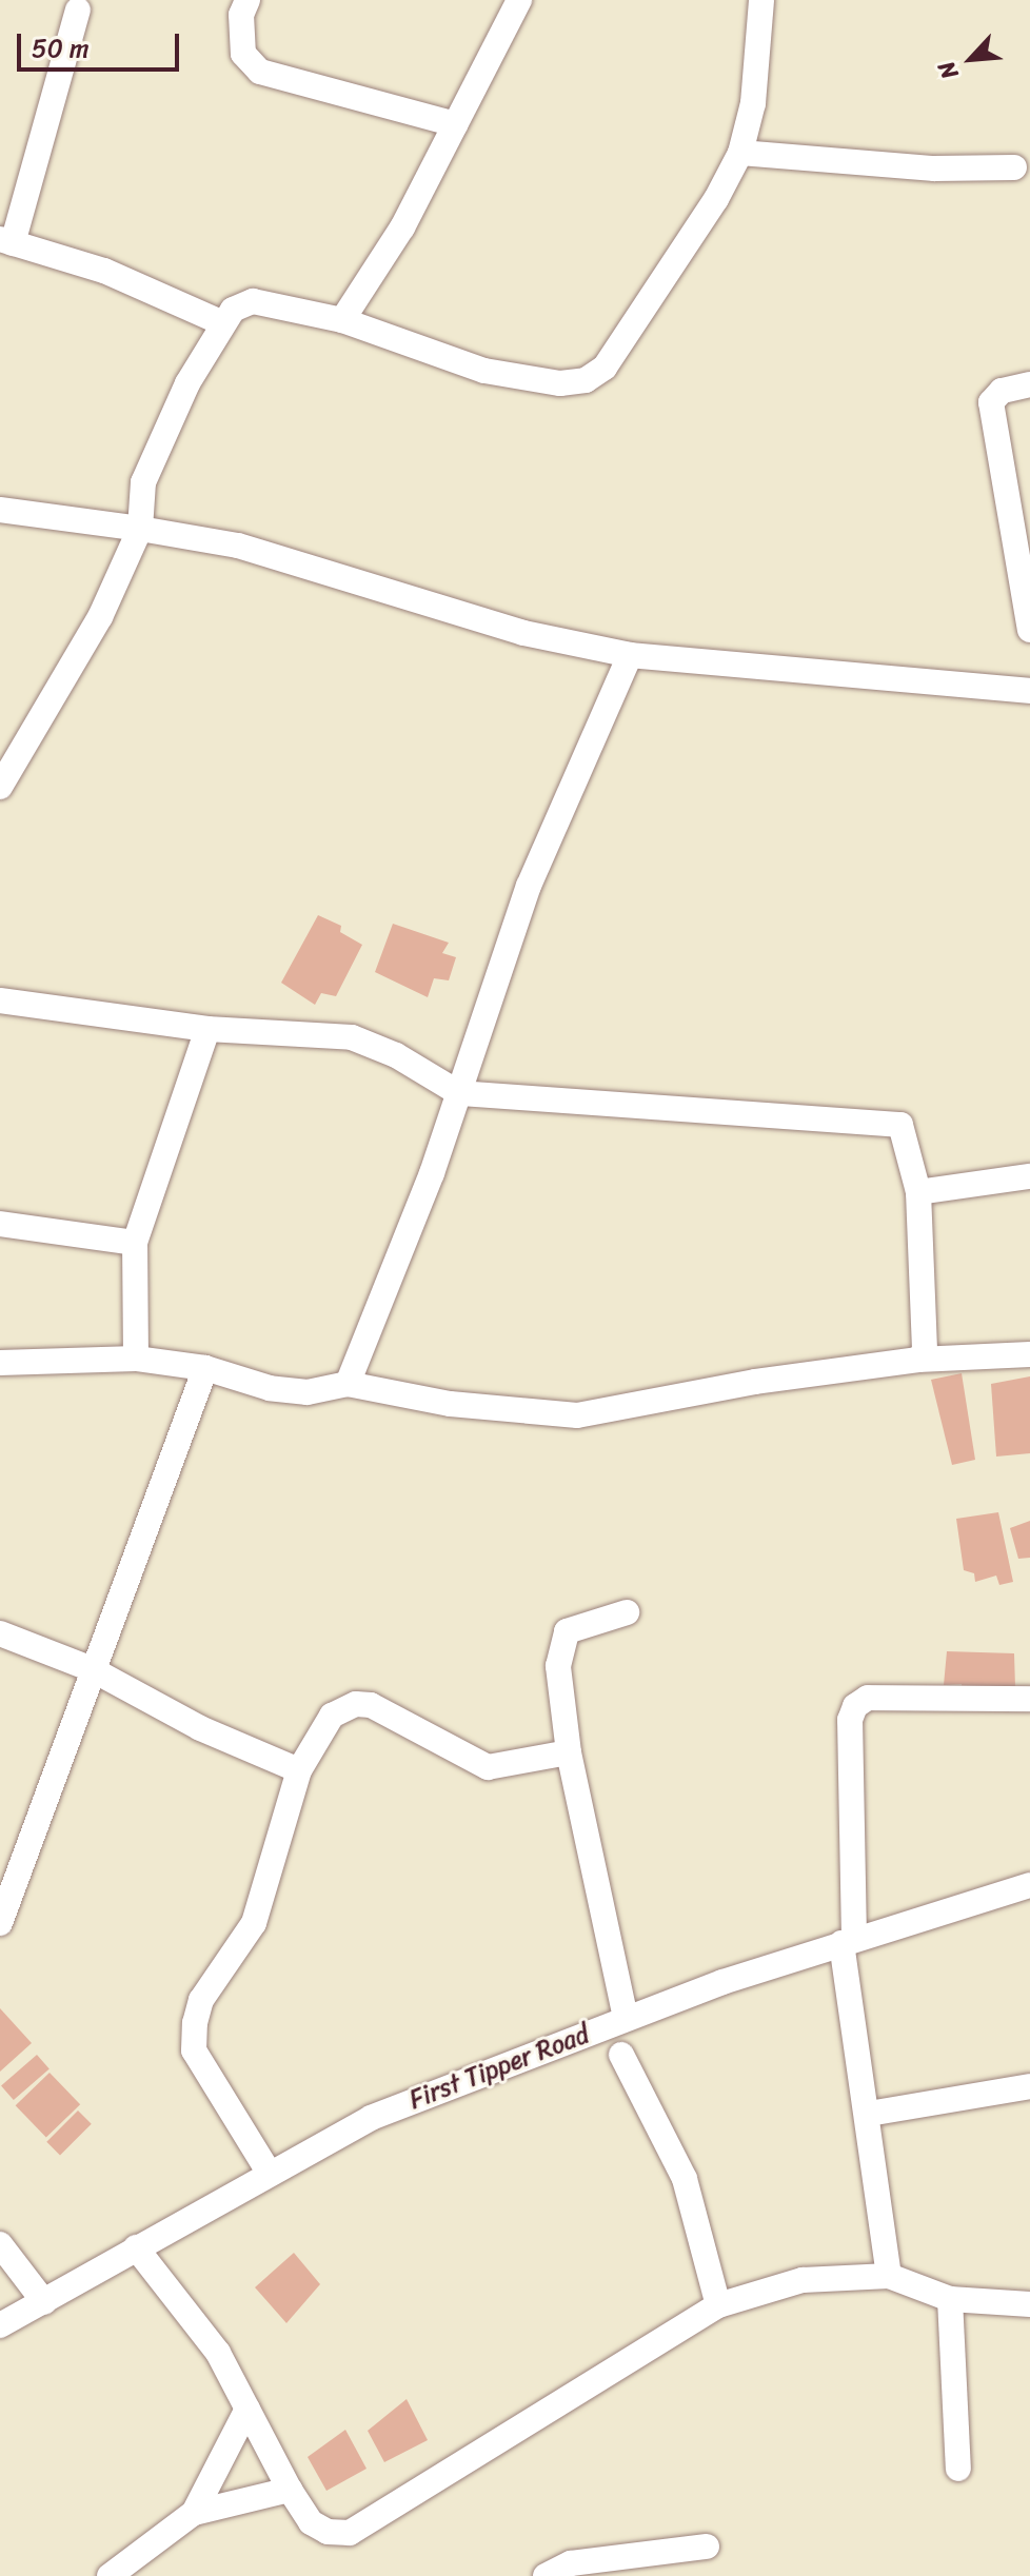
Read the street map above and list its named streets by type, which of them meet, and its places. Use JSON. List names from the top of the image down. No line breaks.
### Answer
{"streets":{"street":["First Tipper Road"]},"scale_bar":"50 m","north":"bottom left"}
